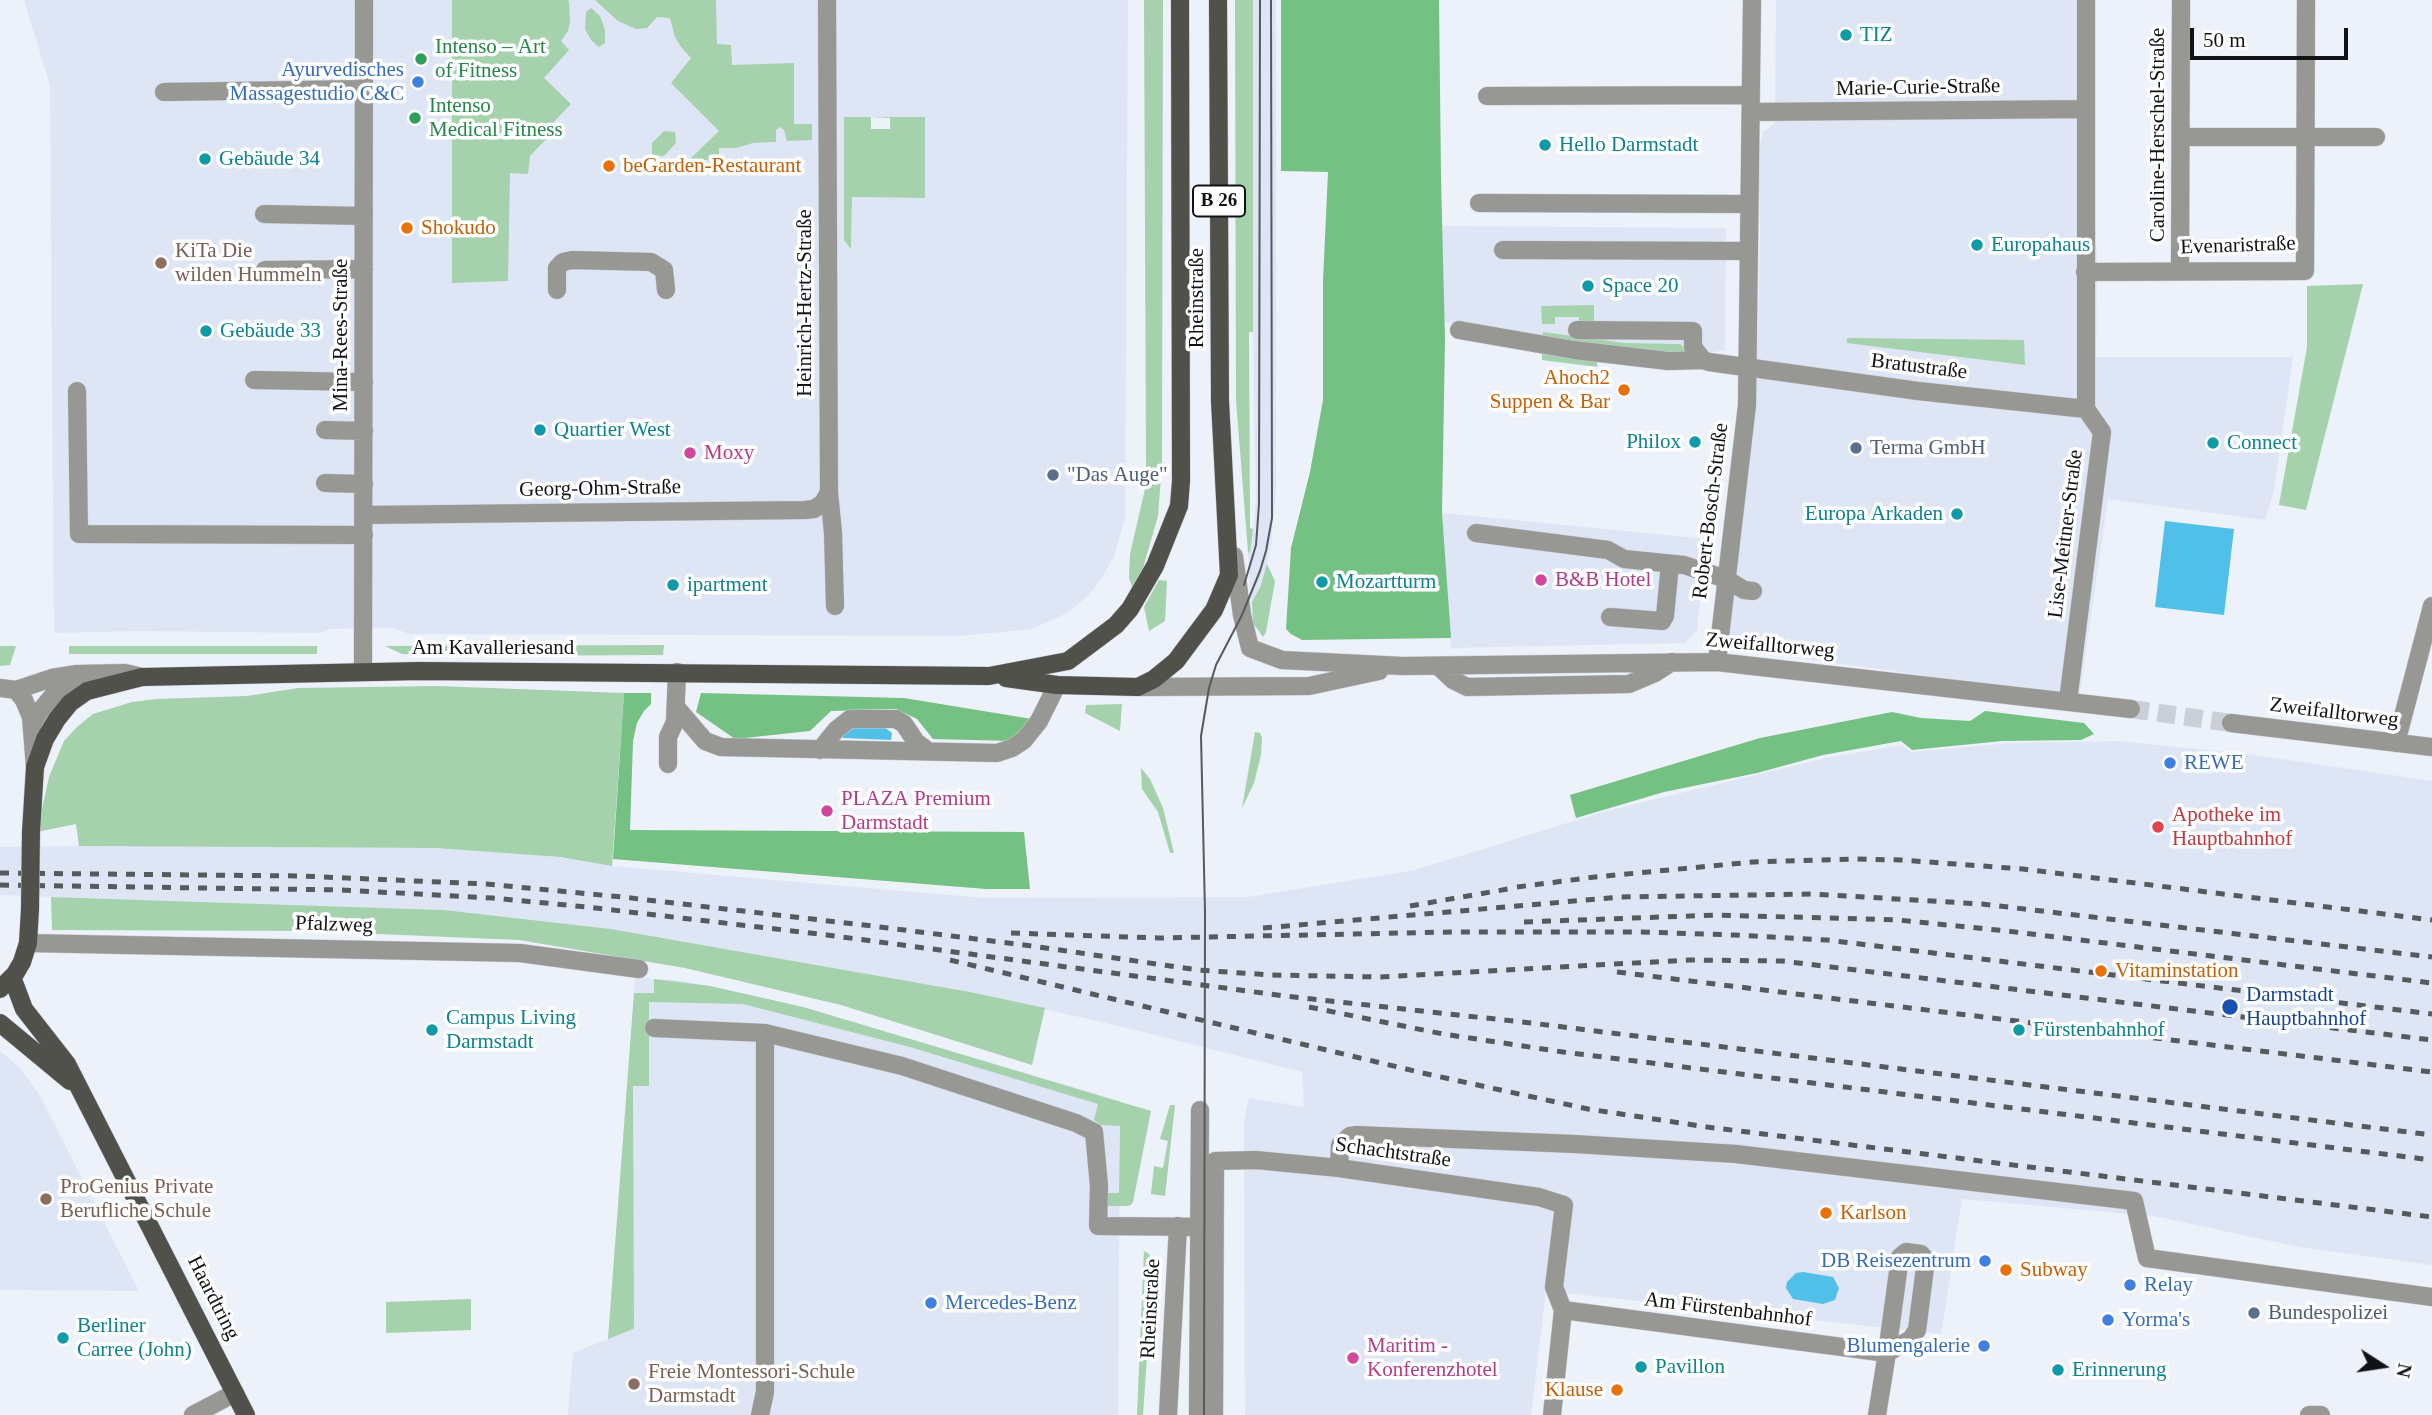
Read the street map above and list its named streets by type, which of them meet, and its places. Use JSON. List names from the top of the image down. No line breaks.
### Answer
{"streets":{"main road":["B 26","Rheinstraße","Am Kavalleriesand","Haardtring"],"street":["Marie-Curie-Straße","Caroline-Herschel-Straße","Evenaristraße","Heinrich-Hertz-Straße","Mina-Rees-Straße","Bratustraße","Georg-Ohm-Straße","Robert-Bosch-Straße","Lise-Meitner-Straße","Zweifalltorweg","Pfalzweg","Schachtstraße","Am Fürstenbahnhof"]},"crossings":[["Marie-Curie-Straße","Robert-Bosch-Straße"],["Marie-Curie-Straße","Lise-Meitner-Straße"],["Caroline-Herschel-Straße","Evenaristraße"],["Evenaristraße","Lise-Meitner-Straße"],["Rheinstraße","Zweifalltorweg"],["Rheinstraße","Am Kavalleriesand"],["Heinrich-Hertz-Straße","Georg-Ohm-Straße"],["Mina-Rees-Straße","Georg-Ohm-Straße"],["Mina-Rees-Straße","Am Kavalleriesand"],["Bratustraße","Robert-Bosch-Straße"],["Bratustraße","Lise-Meitner-Straße"],["Robert-Bosch-Straße","Zweifalltorweg"],["Lise-Meitner-Straße","Zweifalltorweg"],["Zweifalltorweg","Am Kavalleriesand"],["Schachtstraße","Am Fürstenbahnhof"]],"places":["TIZ","Intenso – Art of Fitness","Ayurvedisches Massagestudio C&C","Intenso Medical Fitness","Hello Darmstadt","Gebäude 34","beGarden-Restaurant","Shokudo","Europahaus","KiTa Die wilden Hummeln","Space 20","Gebäude 33","Ahoch2 Suppen & Bar","Quartier West","Philox","Connect","Terma GmbH","Moxy","\"Das Auge\"","Europa Arkaden","B&B Hotel","Mozartturm","ipartment","REWE","PLAZA Premium Darmstadt","Apotheke im Hauptbahnhof","Vitaminstation","Darmstadt Hauptbahnhof","Campus Living Darmstadt","Fürstenbahnhof","ProGenius Private Berufliche Schule","Karlson","DB Reisezentrum","Subway","Relay","Mercedes-Benz","Bundespolizei","Yorma's","Berliner Carree (John)","Blumengalerie","Maritim - Konferenzhotel","Pavillon","Erinnerung","Freie Montessori-Schule Darmstadt","Klause"],"scale_bar":"50 m","north":"right"}
